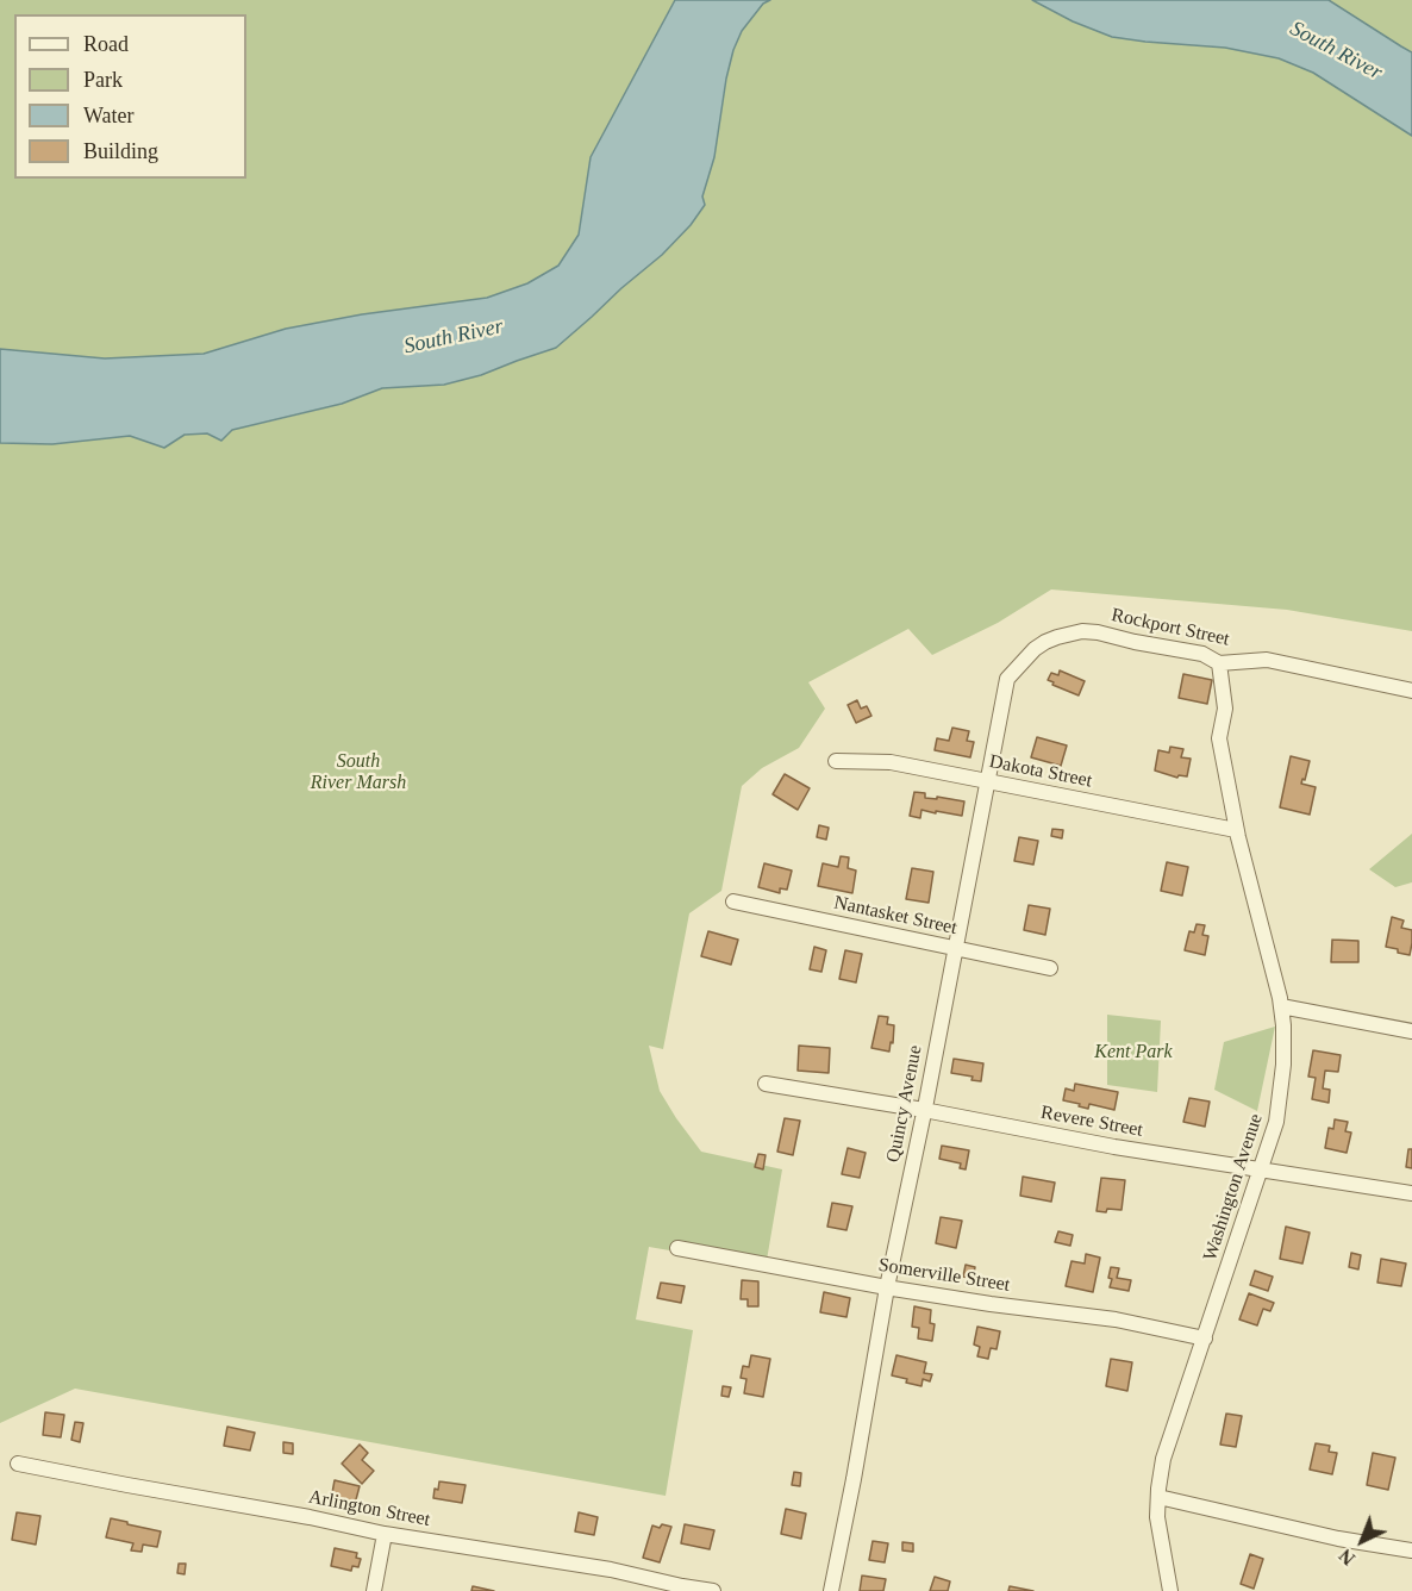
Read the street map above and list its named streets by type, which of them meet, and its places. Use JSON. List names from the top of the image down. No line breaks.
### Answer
{"streets":{"street":["Rockport Street","Dakota Street","Nantasket Street","Quincy Avenue","Revere Street","Washington Avenue","Somerville Street","Arlington Street"]},"crossings":[["Rockport Street","Quincy Avenue"],["Rockport Street","Washington Avenue"],["Dakota Street","Quincy Avenue"],["Dakota Street","Washington Avenue"],["Nantasket Street","Quincy Avenue"],["Quincy Avenue","Revere Street"],["Quincy Avenue","Somerville Street"],["Revere Street","Washington Avenue"],["Washington Avenue","Somerville Street"]],"water":["South River"],"parks":["South River Marsh","Kent Park"],"legend":["Road","Park","Water","Building"],"north":"bottom left"}
